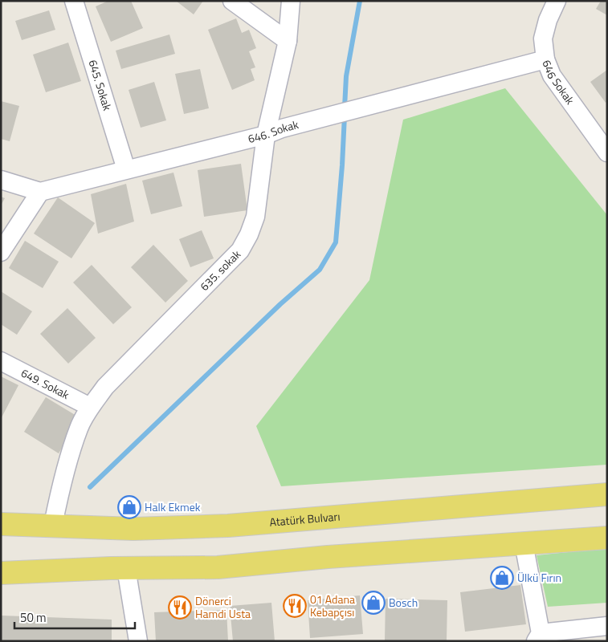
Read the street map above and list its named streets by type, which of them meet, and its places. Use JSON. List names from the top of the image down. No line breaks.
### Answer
{"streets":{"main road":["Atatürk Bulvarı"],"street":["646 Sokak","645. Sokak","646. Sokak","635. sokak","649. Sokak"]},"crossings":[["646 Sokak","646. Sokak"],["645. Sokak","646. Sokak"],["646. Sokak","635. sokak"],["635. sokak","649. Sokak"],["635. sokak","Atatürk Bulvarı"]],"places":{"shop":["Halk Ekmek","Ülkü Fırın","Bosch"],"restaurant":["01 Adana Kebapçısı","Dönerci Hamdi Usta"]},"scale_bar":"50 m"}
